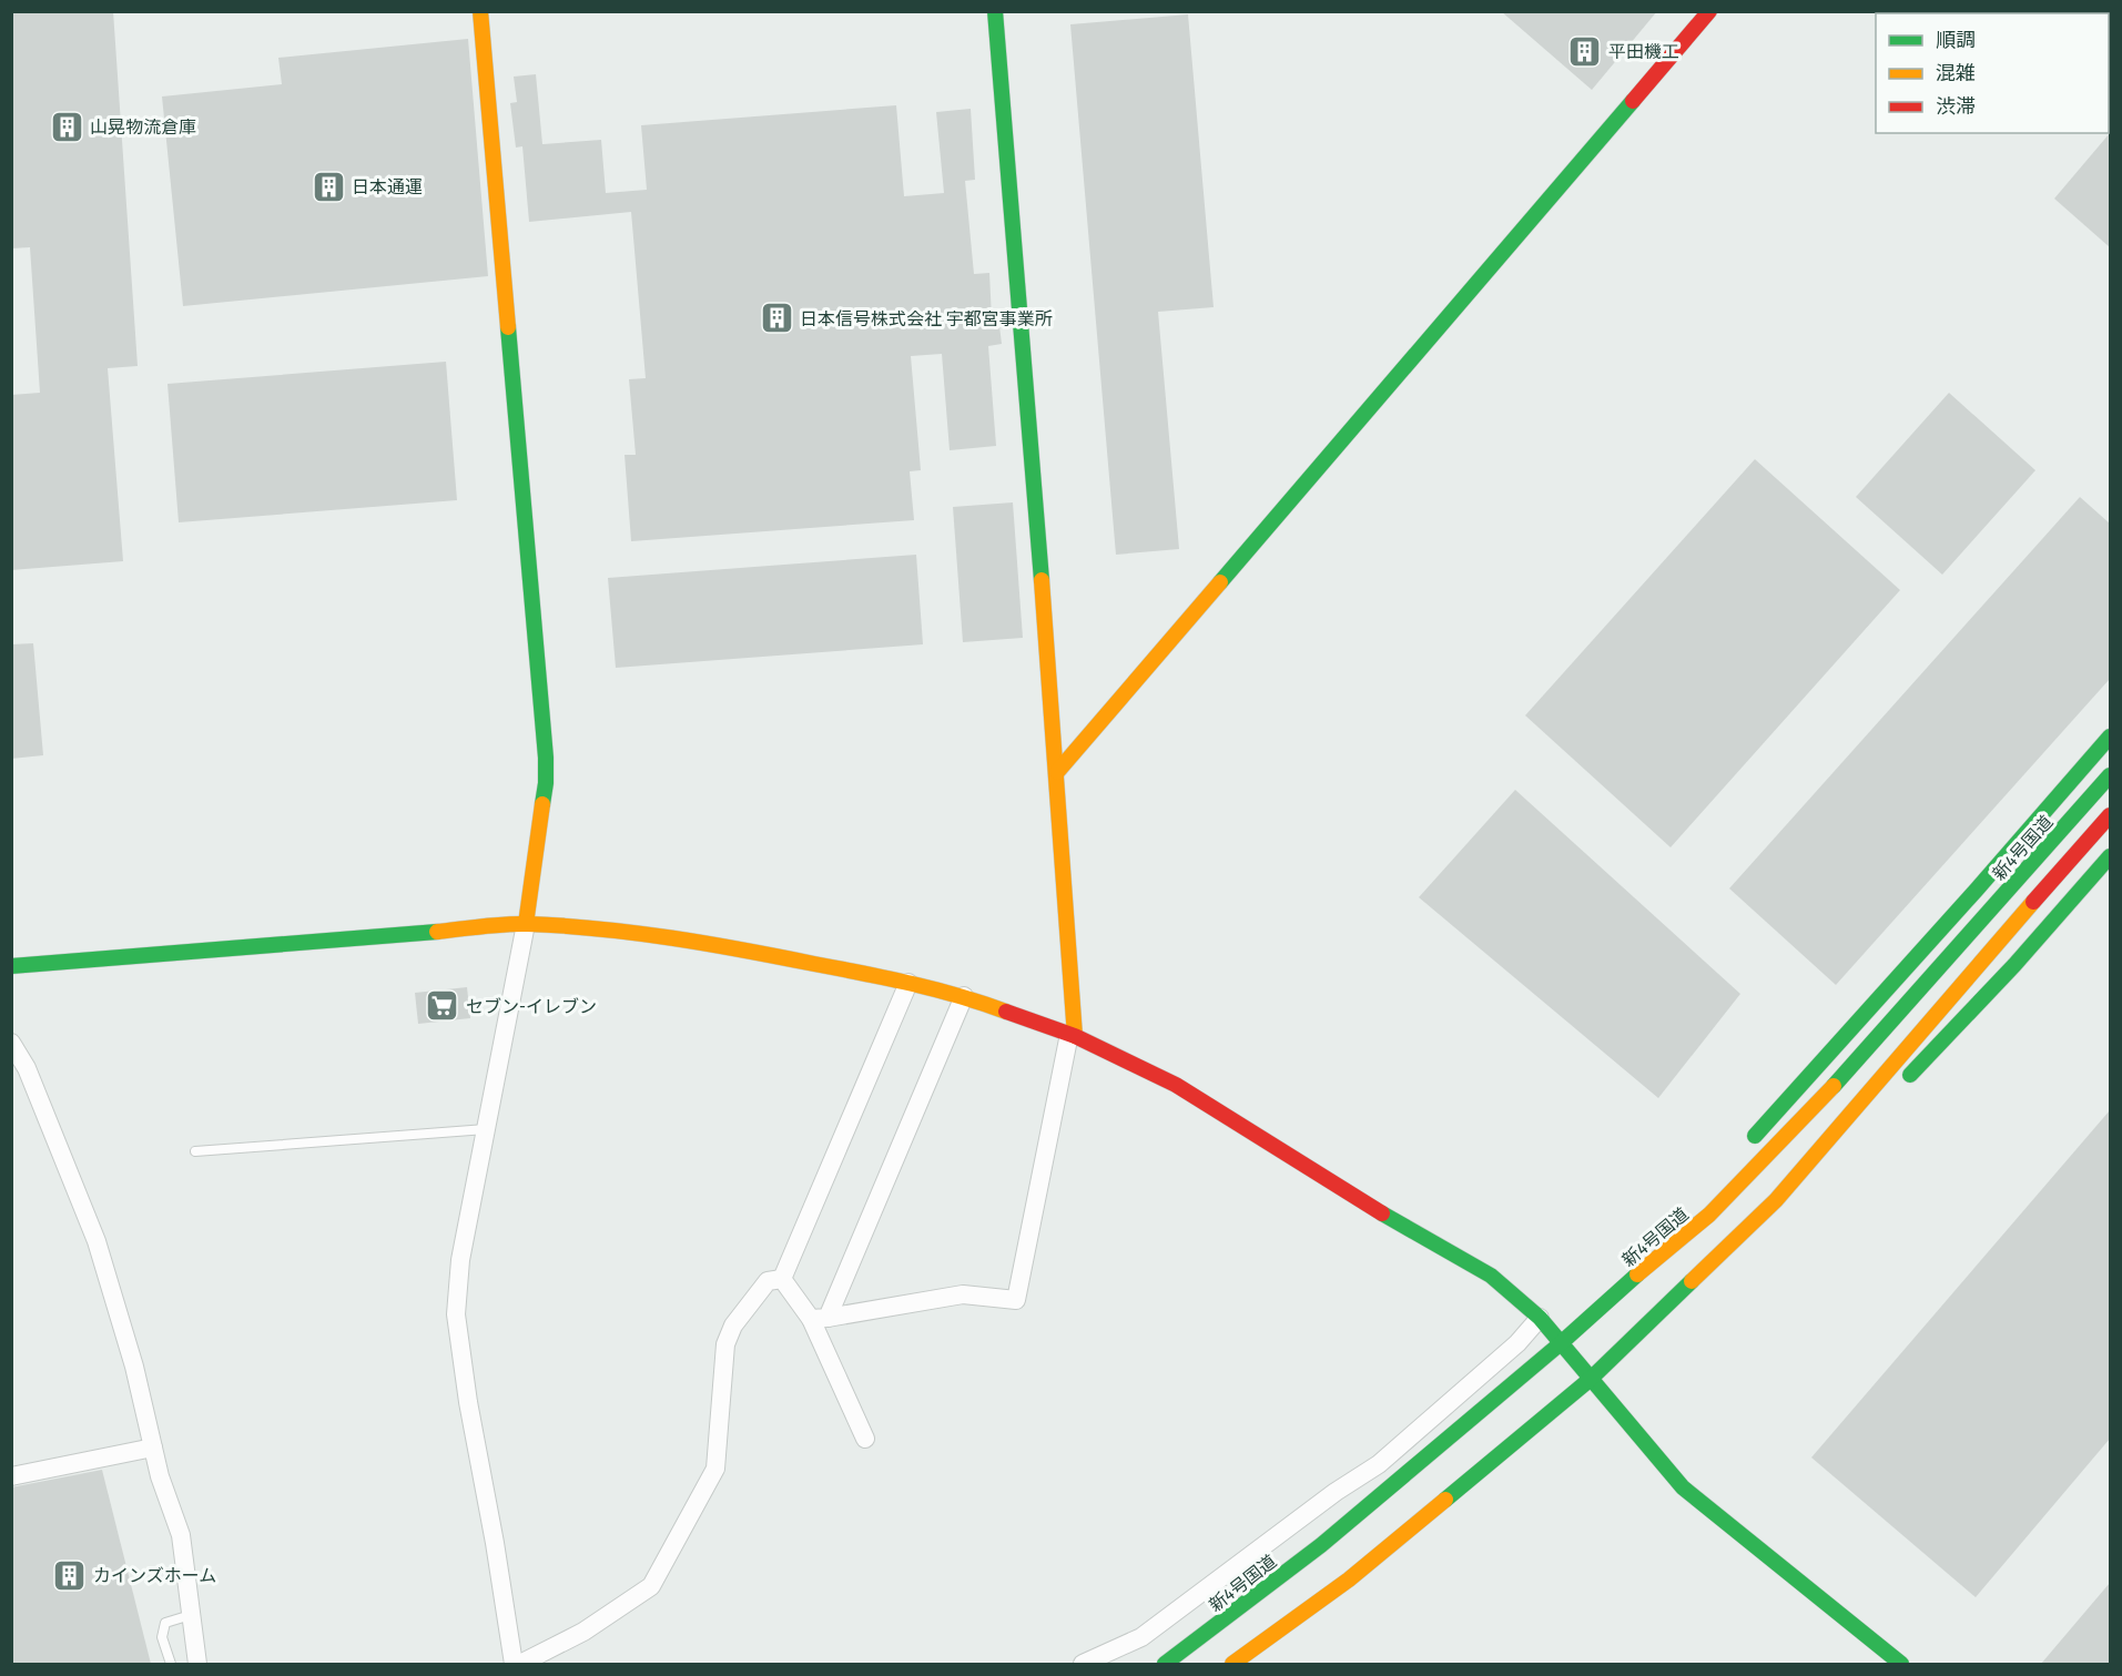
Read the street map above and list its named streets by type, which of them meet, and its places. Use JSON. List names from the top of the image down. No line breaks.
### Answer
{"streets":{"main road":["新4号国道"]},"places":{"building":["平田機工","山晃物流倉庫","日本通運","日本信号株式会社 宇都宮事業所","カインズホーム"],"supermarket":["セブン-イレブン"]},"legend":["順調","混雑","渋滞"]}
